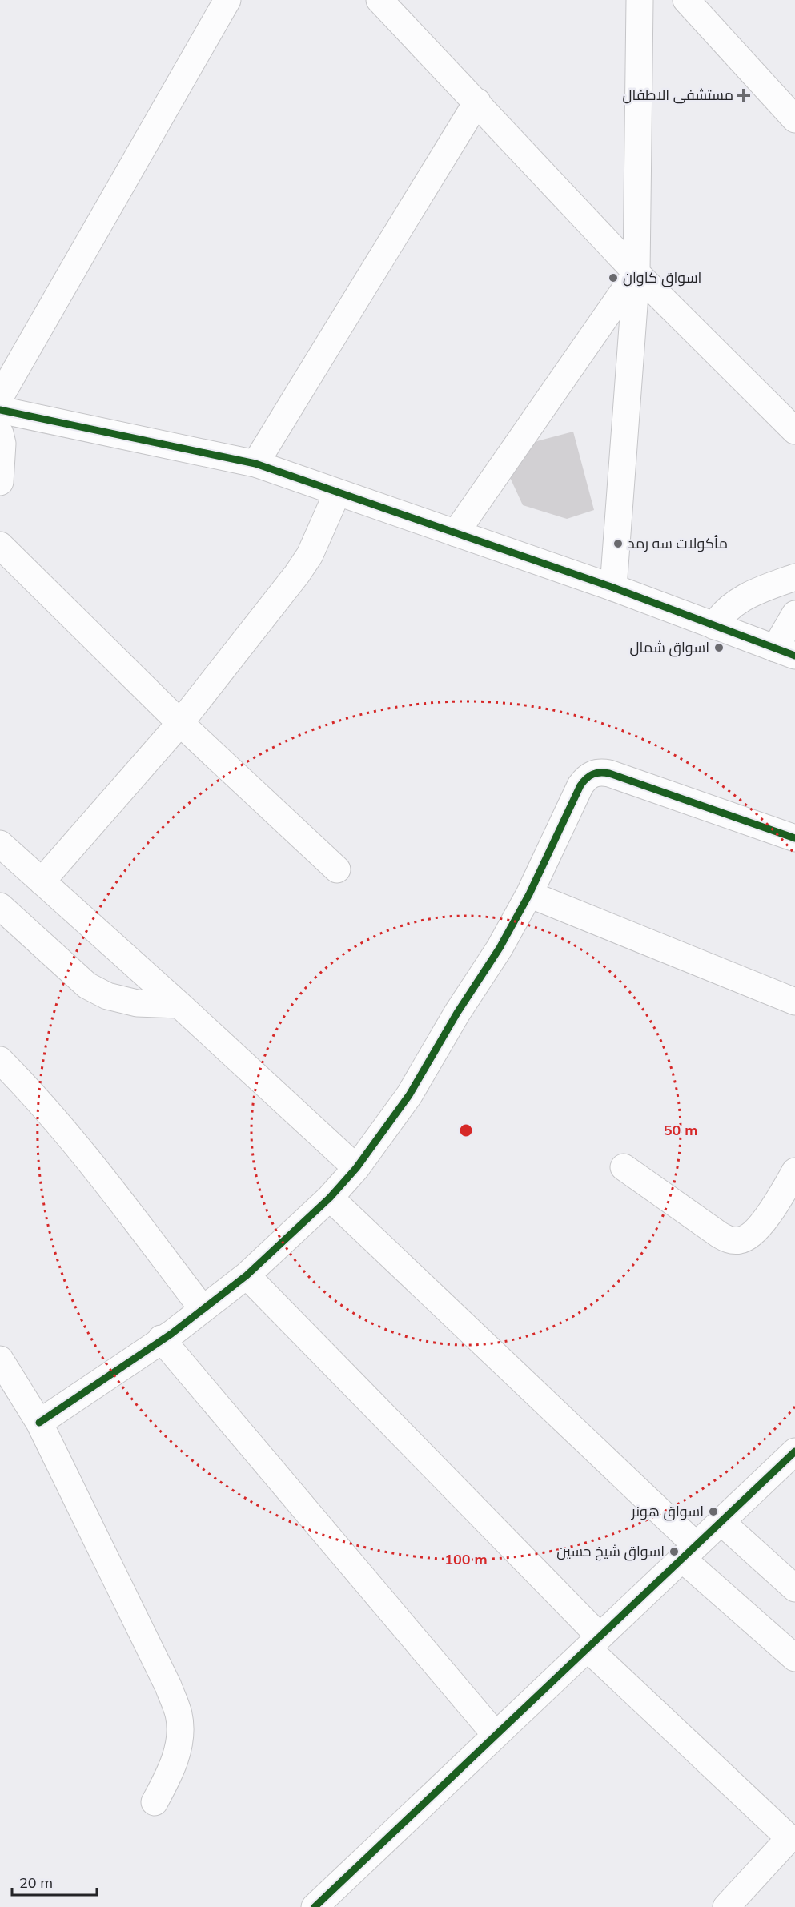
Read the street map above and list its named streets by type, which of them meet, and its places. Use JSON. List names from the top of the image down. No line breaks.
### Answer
{"places":{"health":["مستشفى الاطفال"],"other":["اسواق كاوان","مأكولات سه رمد","اسواق شمال","اسواق هونر","اسواق شيخ حسين"]},"scale_bar":"20 m","rings":["50 m","100 m"]}
